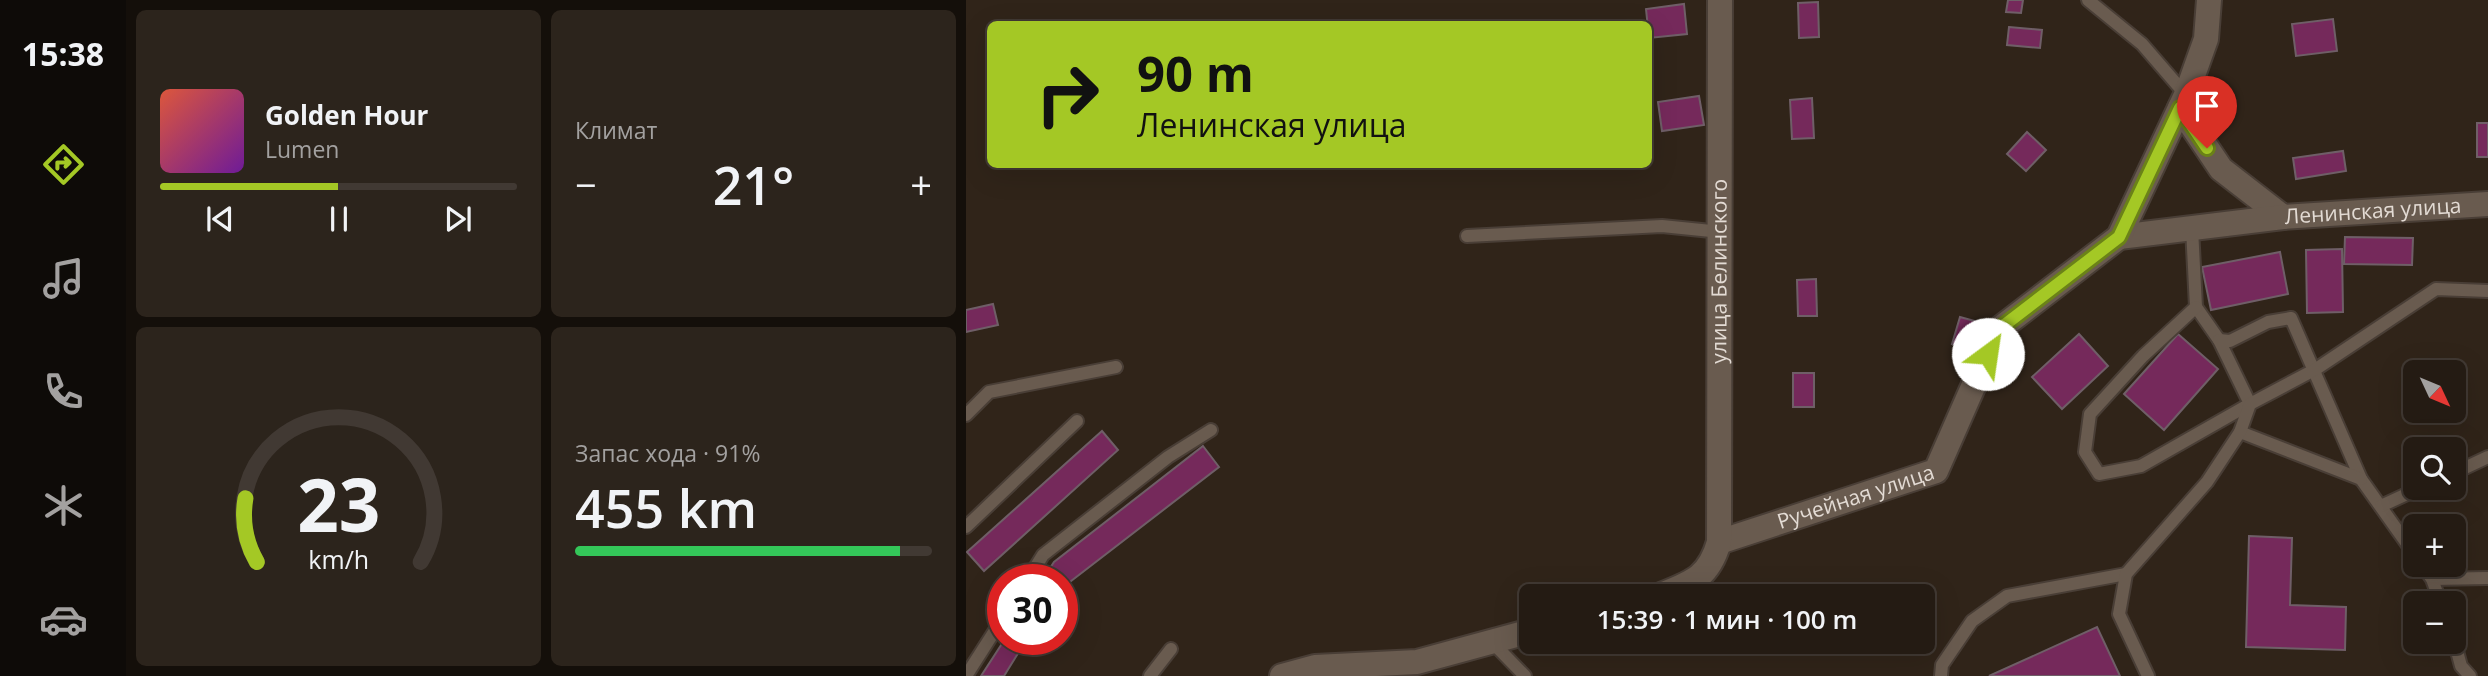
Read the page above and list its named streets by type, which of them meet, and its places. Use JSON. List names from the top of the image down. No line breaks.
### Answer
{"streets":{"street":["Ленинская улица","улица Белинского","Ручейная улица"]},"crossings":[["Ленинская улица","Ручейная улица"],["улица Белинского","Ручейная улица"]],"north":"bottom right","page":{"tabs":"15:38","tile":["Климат",["Запас хода · 91%","455 km"]],"turn":["90 m","Ленинская улица"],"song":["Golden Hour","Lumen"],"heat":["−","21°","+"],"map_buttons":["+","−"],"limit":"30","trip":"15:39 · 1 мин · 100 m","gauge":["23","km/h"]}}
